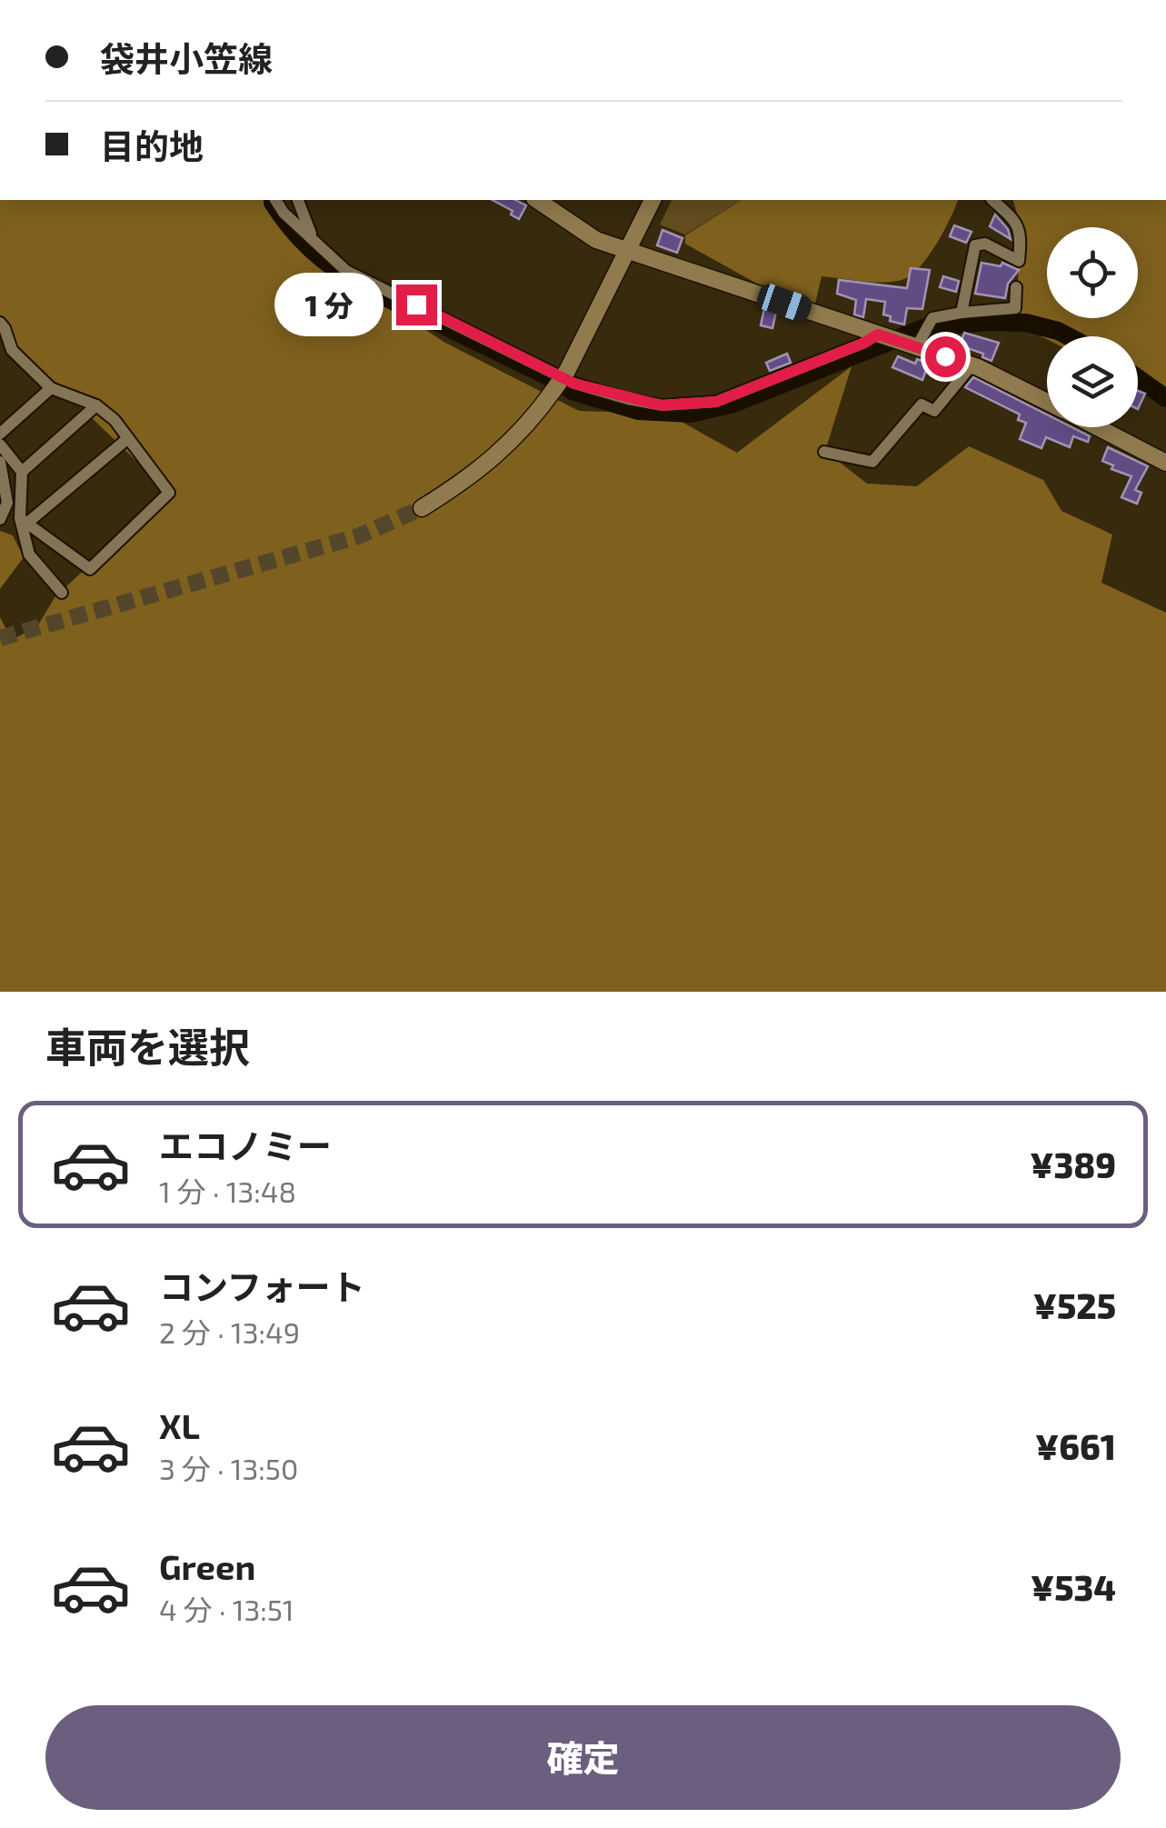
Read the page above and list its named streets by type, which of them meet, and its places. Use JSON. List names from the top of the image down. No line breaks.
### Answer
{"page":{"banner":["袋井小笠線","目的地"],"bubble":"1 分","heading":"車両を選択","list":[{"name":"エコノミー","note":"1 分 · 13:48","value":"¥389"},{"name":"コンフォート","note":"2 分 · 13:49","value":"¥525"},{"name":"XL","note":"3 分 · 13:50","value":"¥661"},{"name":"Green","note":"4 分 · 13:51","value":"¥534"}],"buttons":"確定"}}
